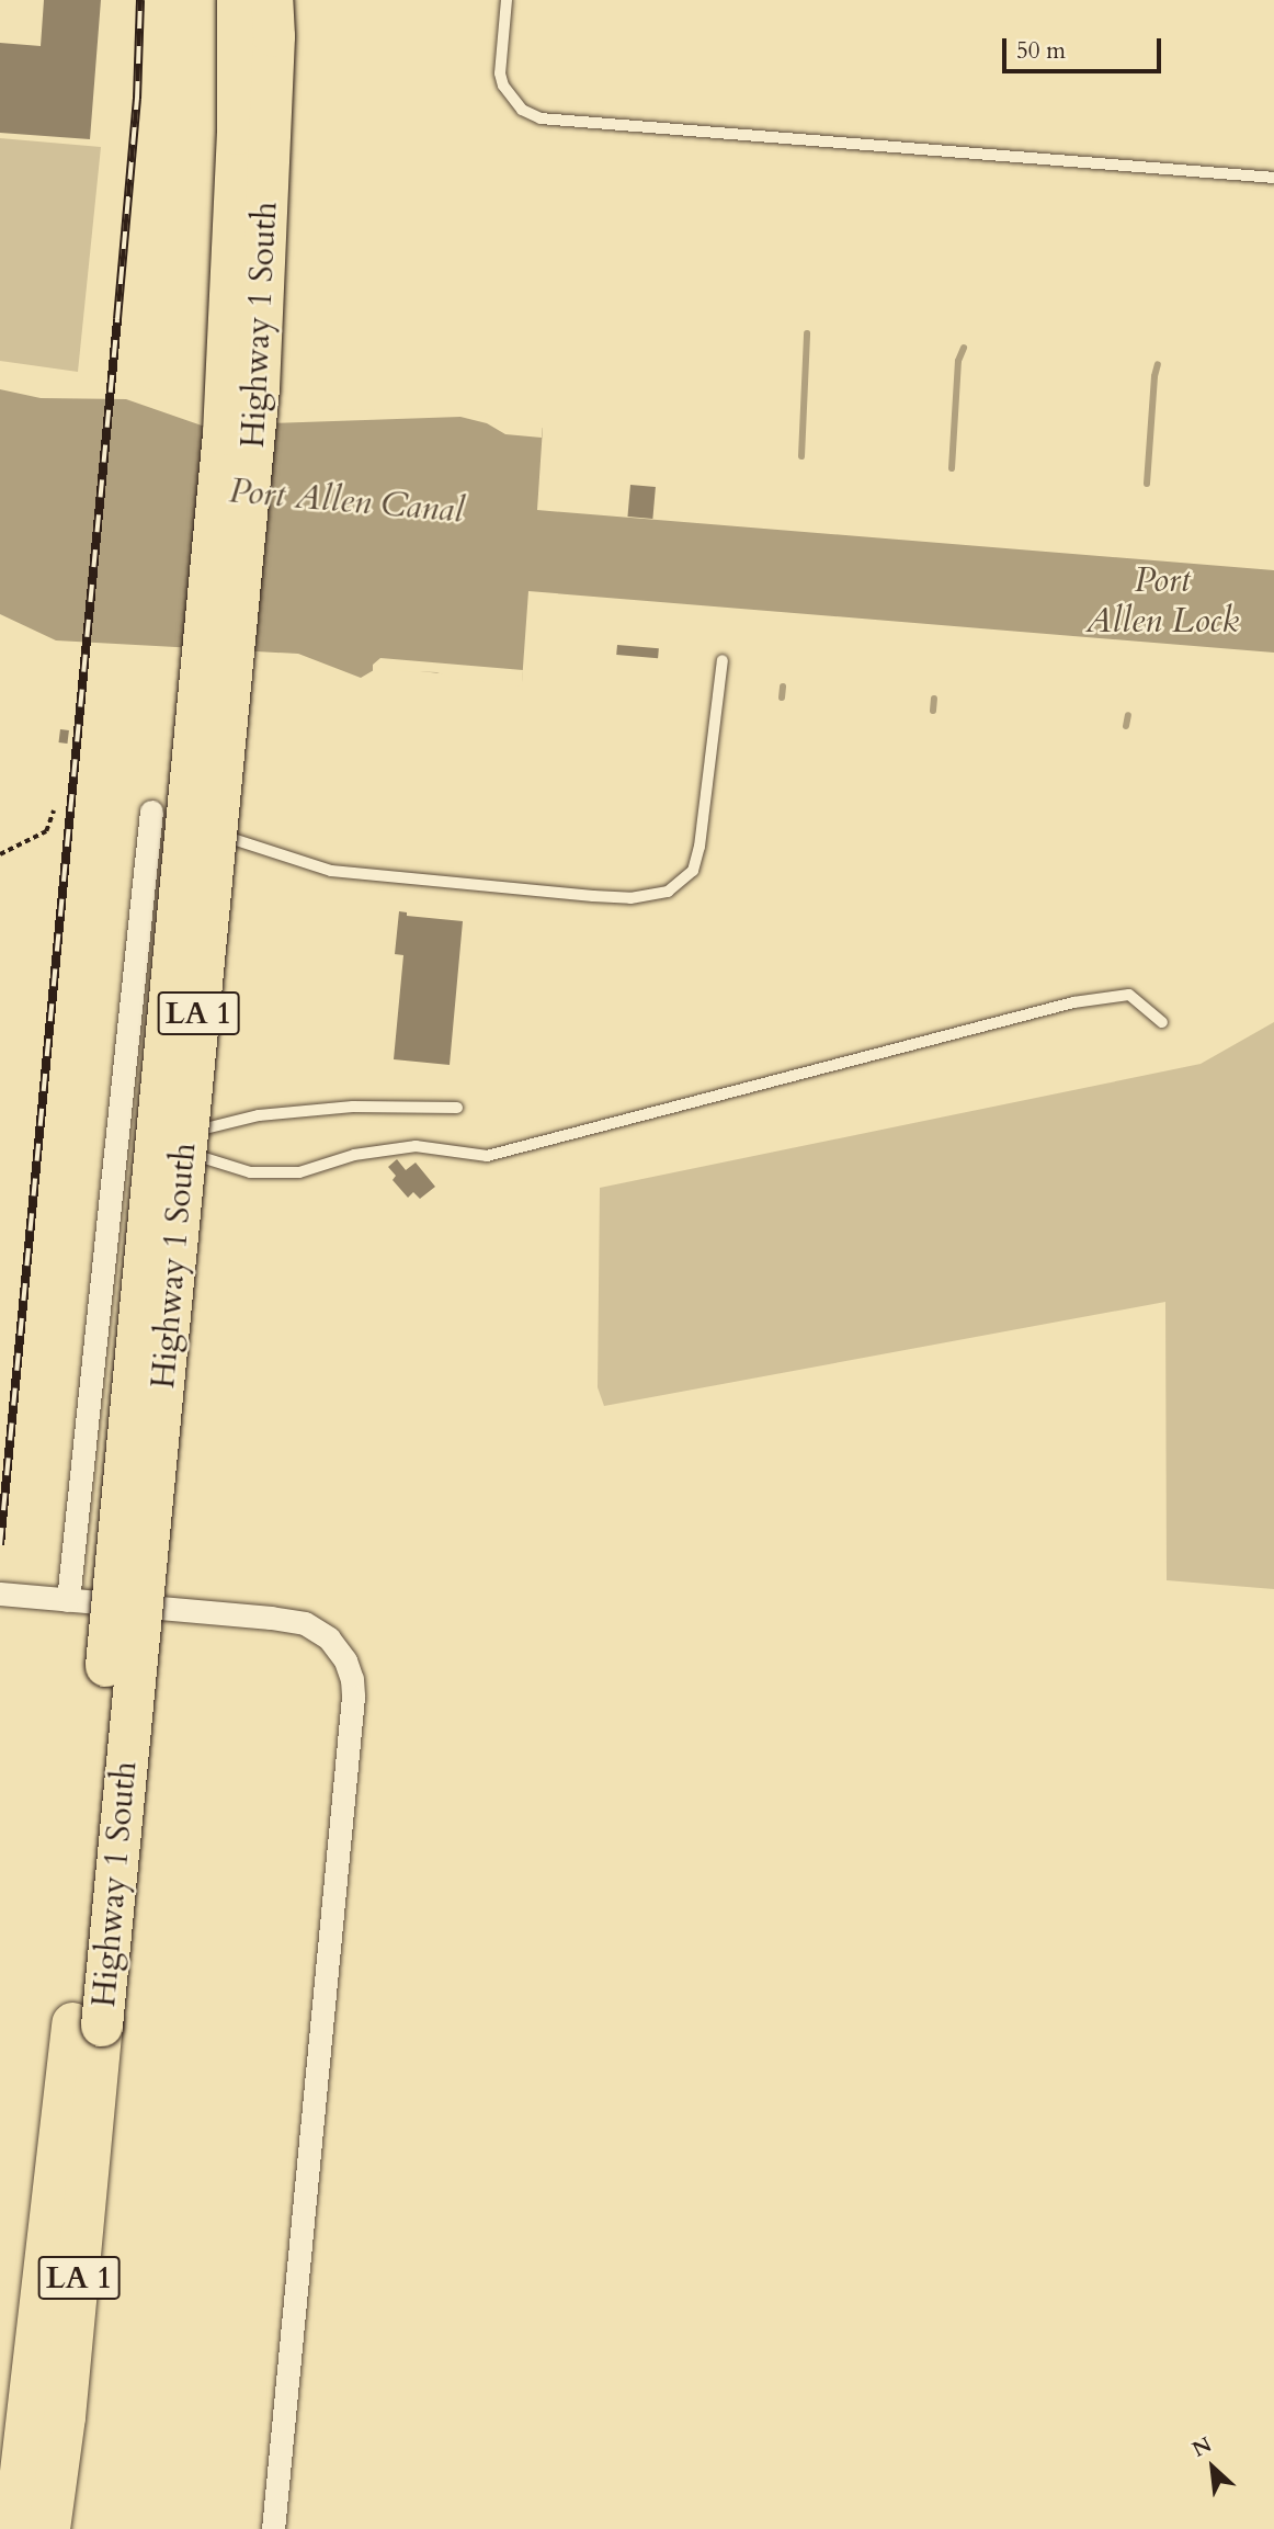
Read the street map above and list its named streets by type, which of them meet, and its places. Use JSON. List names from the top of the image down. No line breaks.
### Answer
{"streets":{"highway":["Highway 1 South","LA 1"]},"water":["Port Allen Canal","Port Allen Lock"],"scale_bar":"50 m","north":"top left"}
